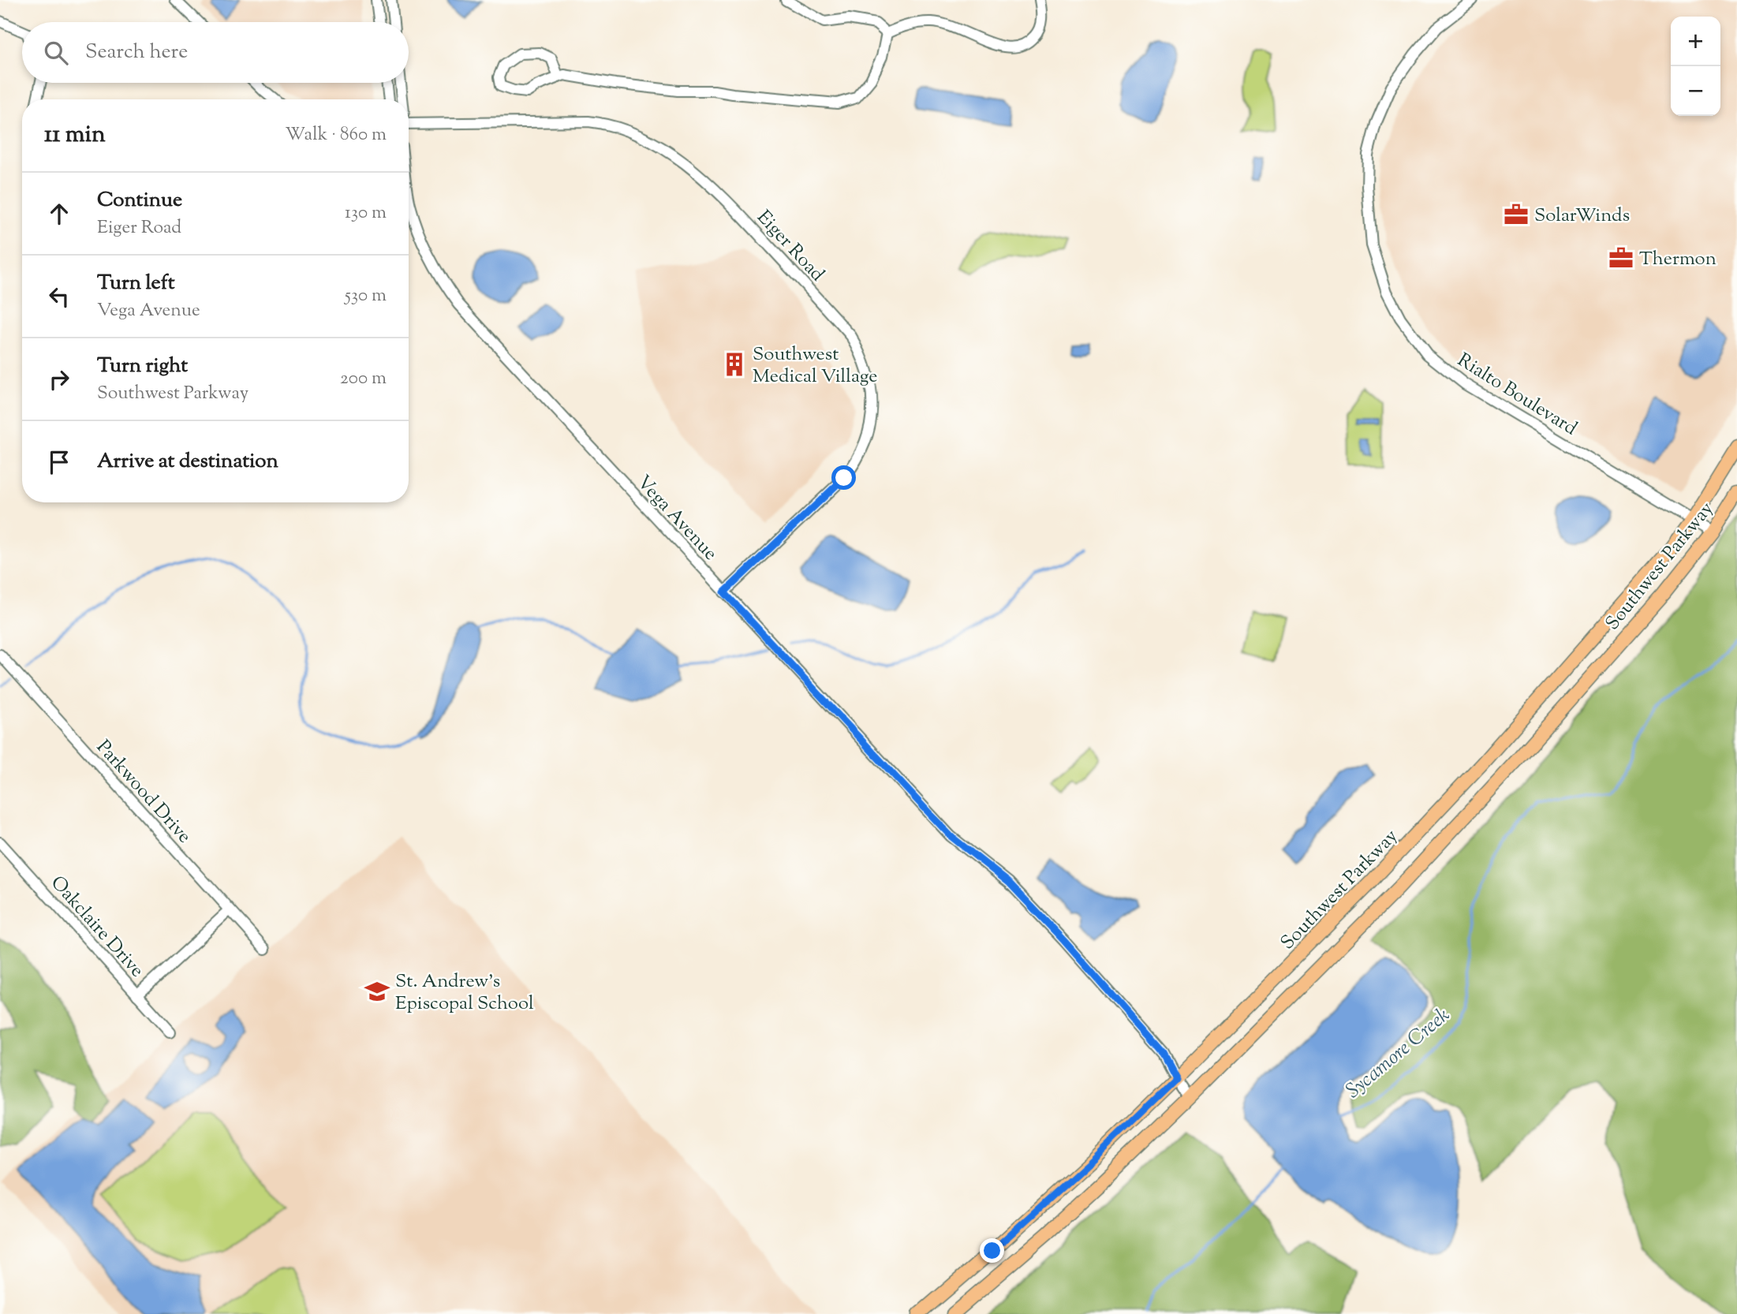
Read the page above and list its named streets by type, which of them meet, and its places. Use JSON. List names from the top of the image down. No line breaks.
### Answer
{"streets":{"main road":["Southwest Parkway"],"street":["Eiger Road","Rialto Boulevard","Vega Avenue","Parkwood Drive","Oakclaire Drive"]},"crossings":[["Eiger Road","Vega Avenue"],["Rialto Boulevard","Southwest Parkway"],["Vega Avenue","Southwest Parkway"]],"water":["Sycamore Creek"],"places":{"office":["SolarWinds","Thermon"],"building":["Southwest Medical Village"],"school or university":["St. Andrew's Episcopal School"]},"page":{"map_buttons":["+","−"],"search":"Search here","heading":["11 min","Walk · 860 m"],"list":[["Continue","Eiger Road","130 m"],["Turn left","Vega Avenue","530 m"],["Turn right","Southwest Parkway","200 m"],"Arrive at destination"]}}
